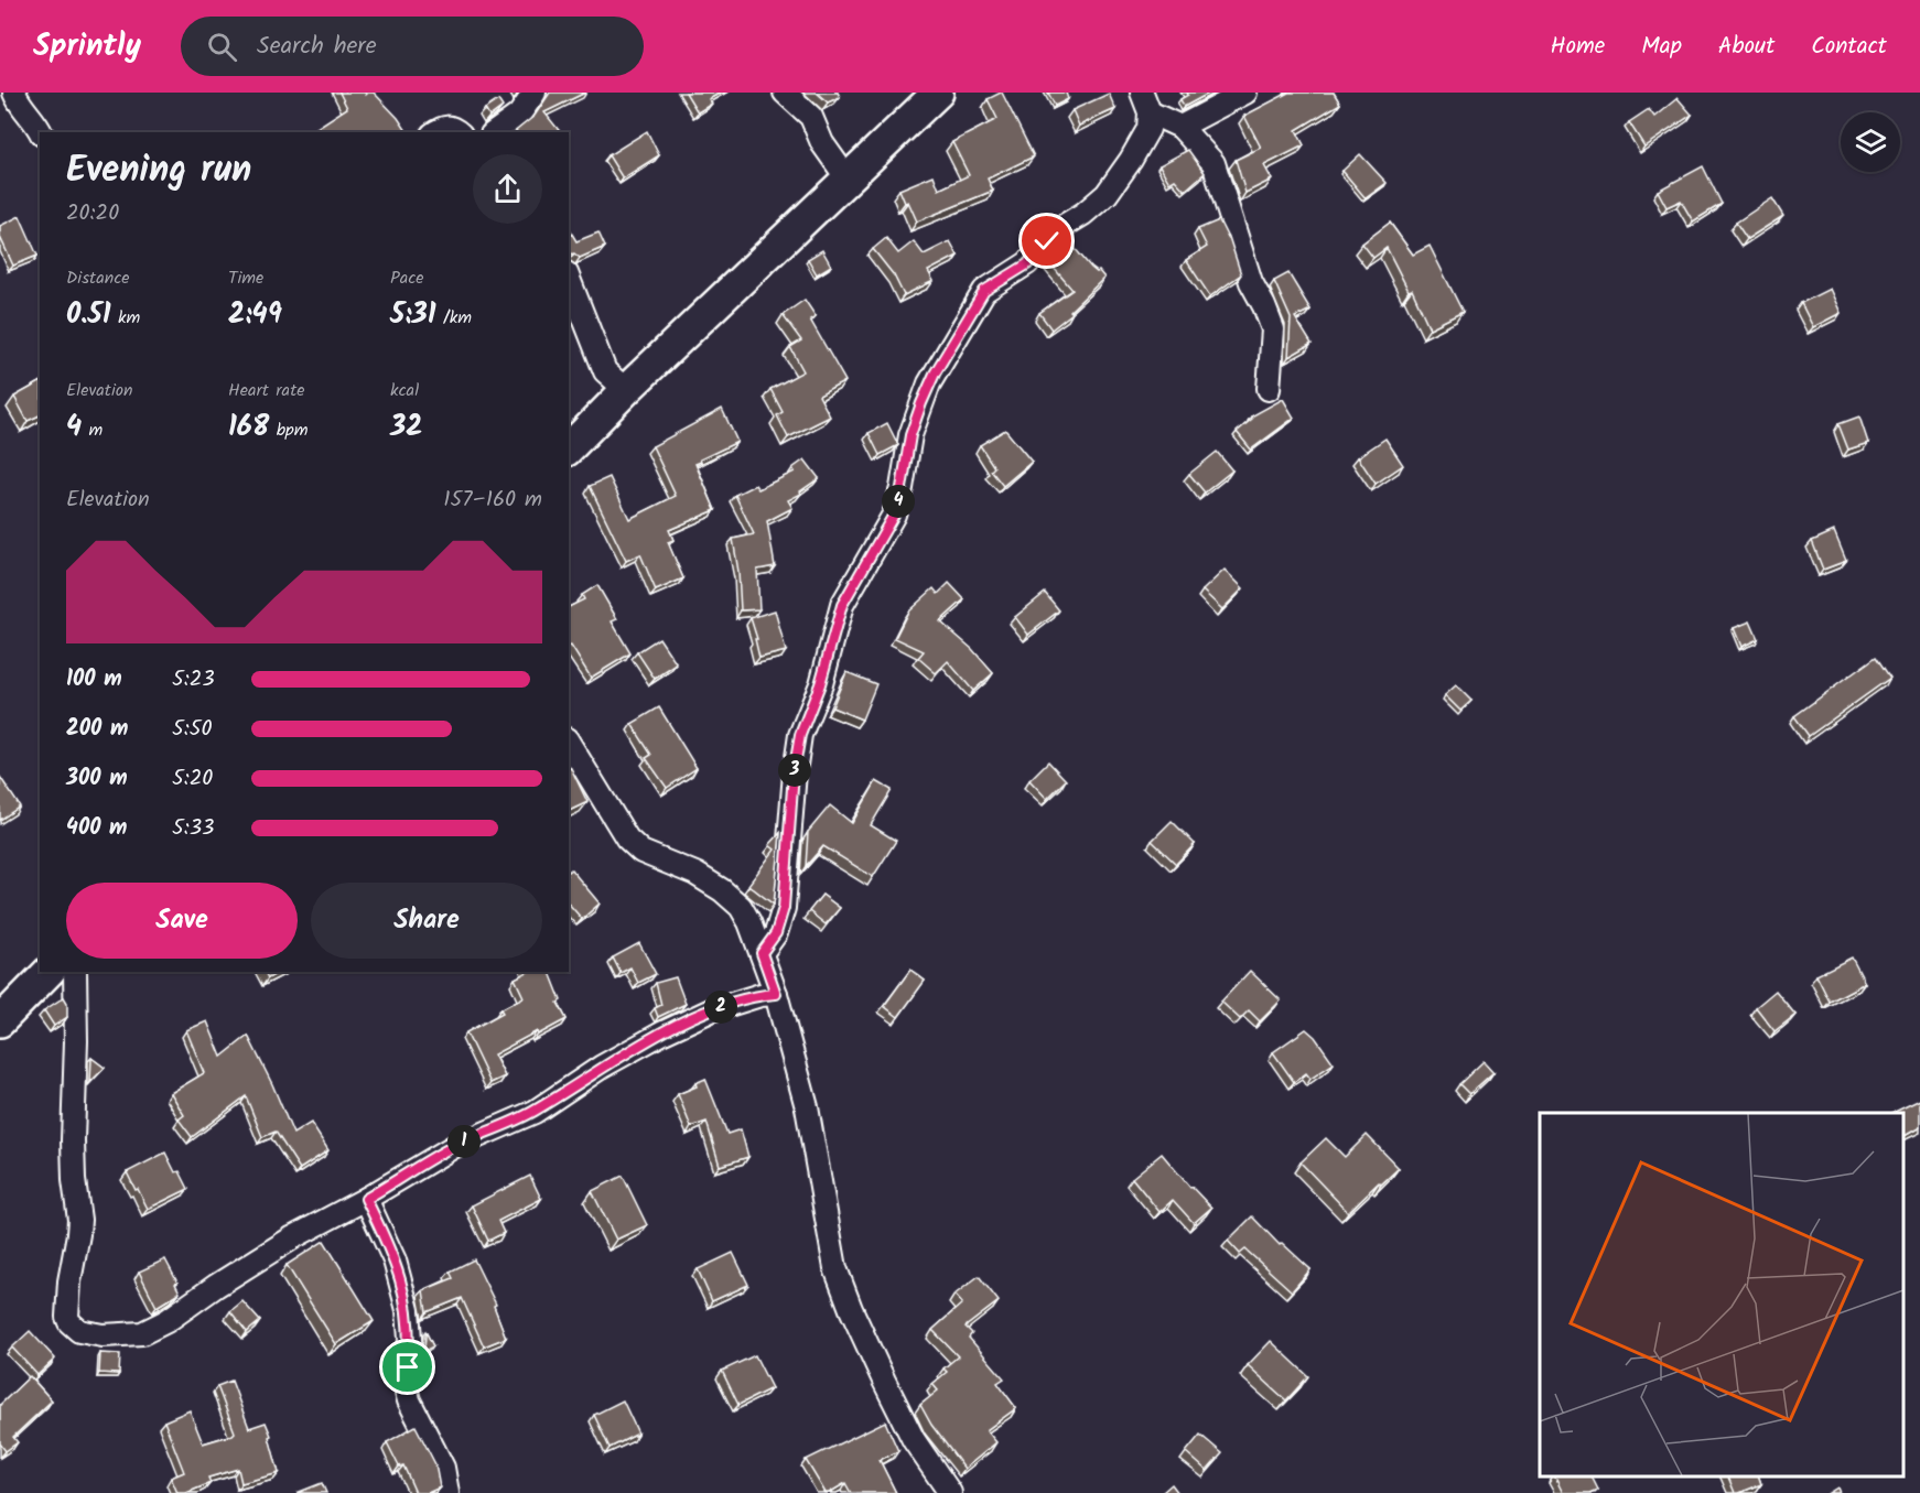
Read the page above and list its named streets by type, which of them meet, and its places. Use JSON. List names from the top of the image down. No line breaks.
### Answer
{"page":{"header":"Sprintly","search":"Search here","nav":["Home","Map","About","Contact"],"heading":["Evening run","20:20"],"stats":[["Distance","0.51 km"],["Time","2:49"],["Pace","5:31 /km"],["Elevation","4 m"],["Heart rate","168 bpm"],["kcal","32"]],"chart":["Elevation","157–160 m"],"pins":["4","3","2","1"],"list":[{"name":"100 m","note":"5:23"},{"name":"200 m","note":"5:50"},{"name":"300 m","note":"5:20"},{"name":"400 m","note":"5:33"}],"buttons":["Save","Share"]}}
